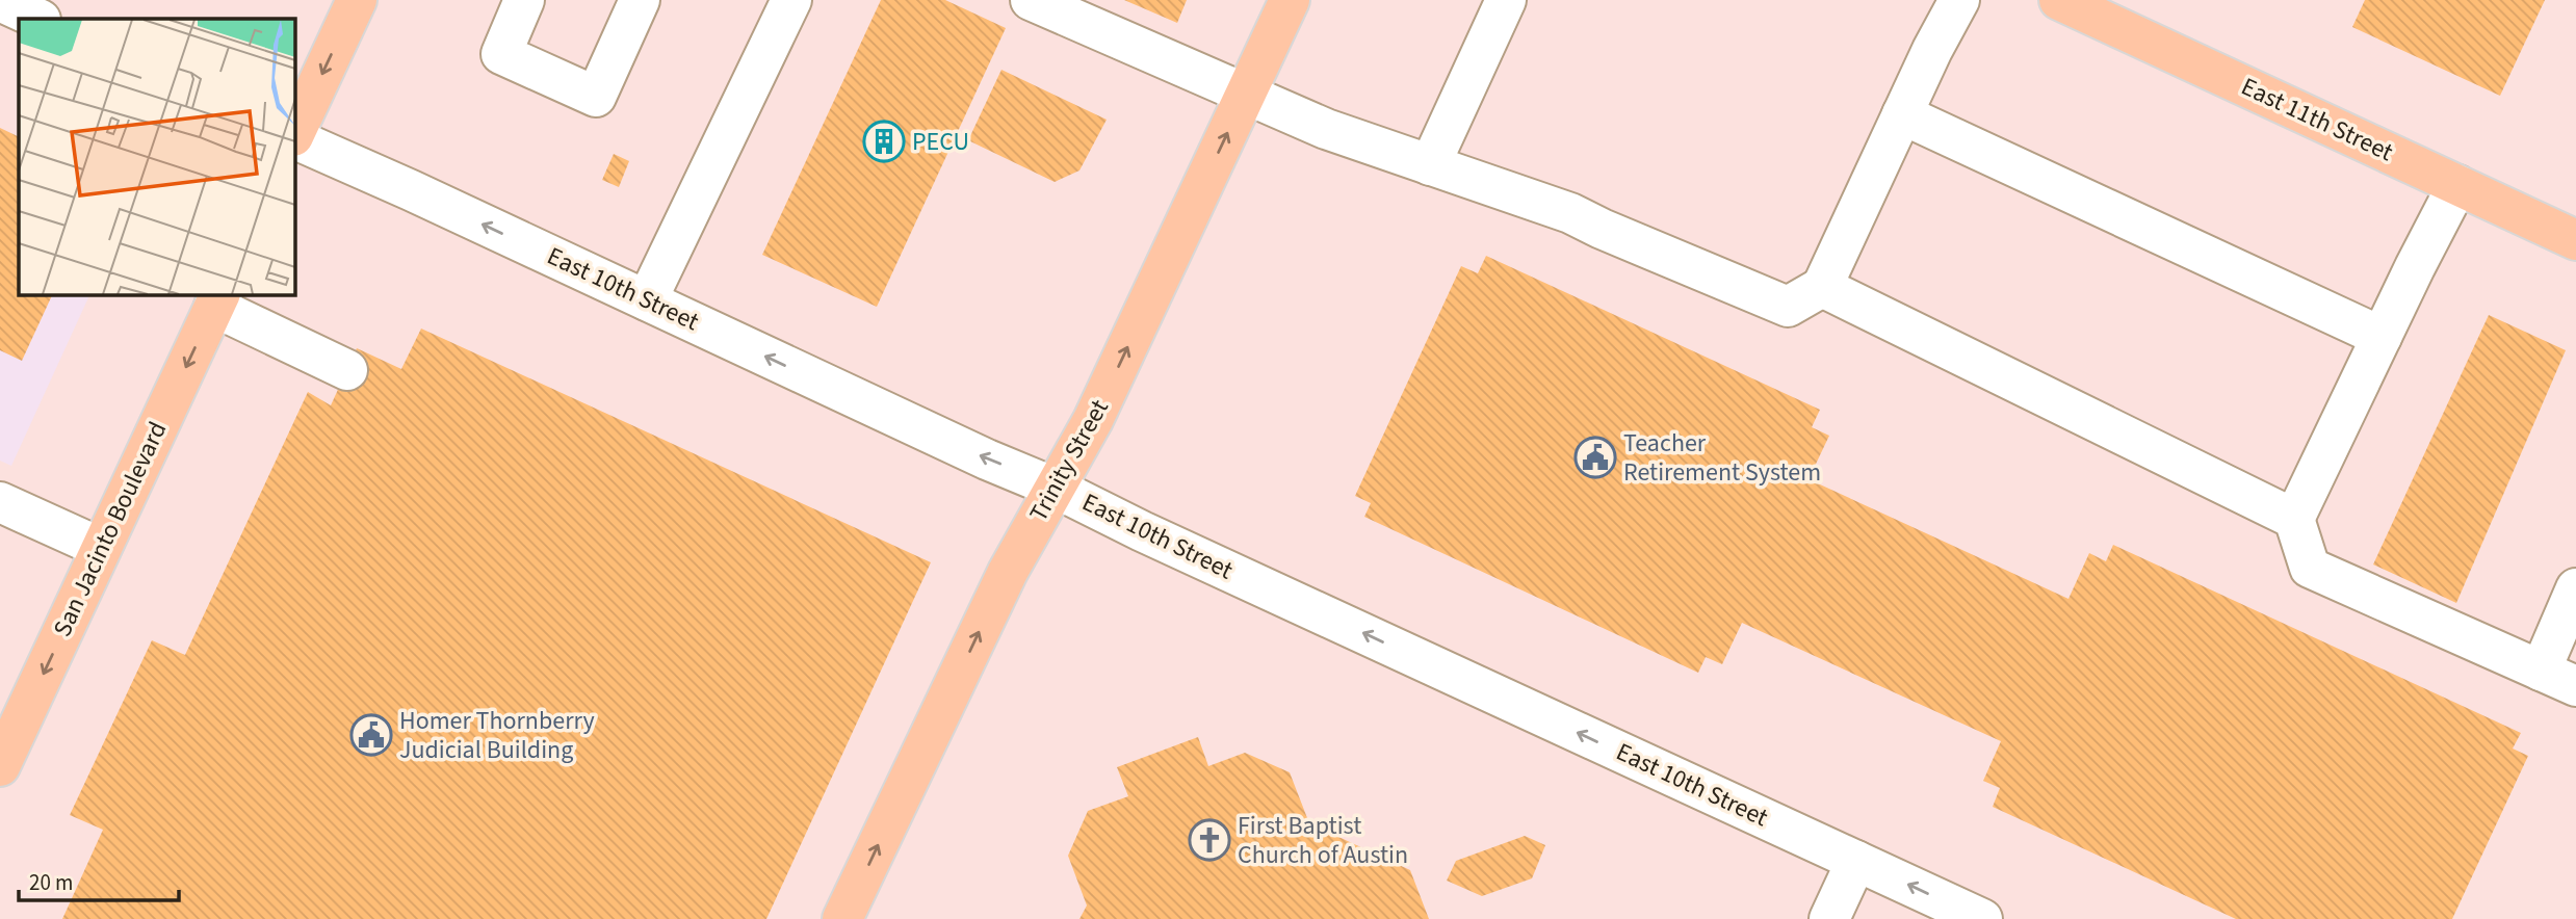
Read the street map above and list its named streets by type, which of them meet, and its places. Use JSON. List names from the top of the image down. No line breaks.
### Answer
{"streets":{"main road":["East 11th Street","Trinity Street","San Jacinto Boulevard"],"street":["East 10th Street"]},"crossings":[["East 10th Street","Trinity Street"]],"one_way":["East 10th Street","Trinity Street","San Jacinto Boulevard"],"places":{"building":["PECU"],"public building":["Teacher Retirement System","Homer Thornberry Judicial Building"],"church":["First Baptist Church of Austin"]},"scale_bar":"20 m"}
